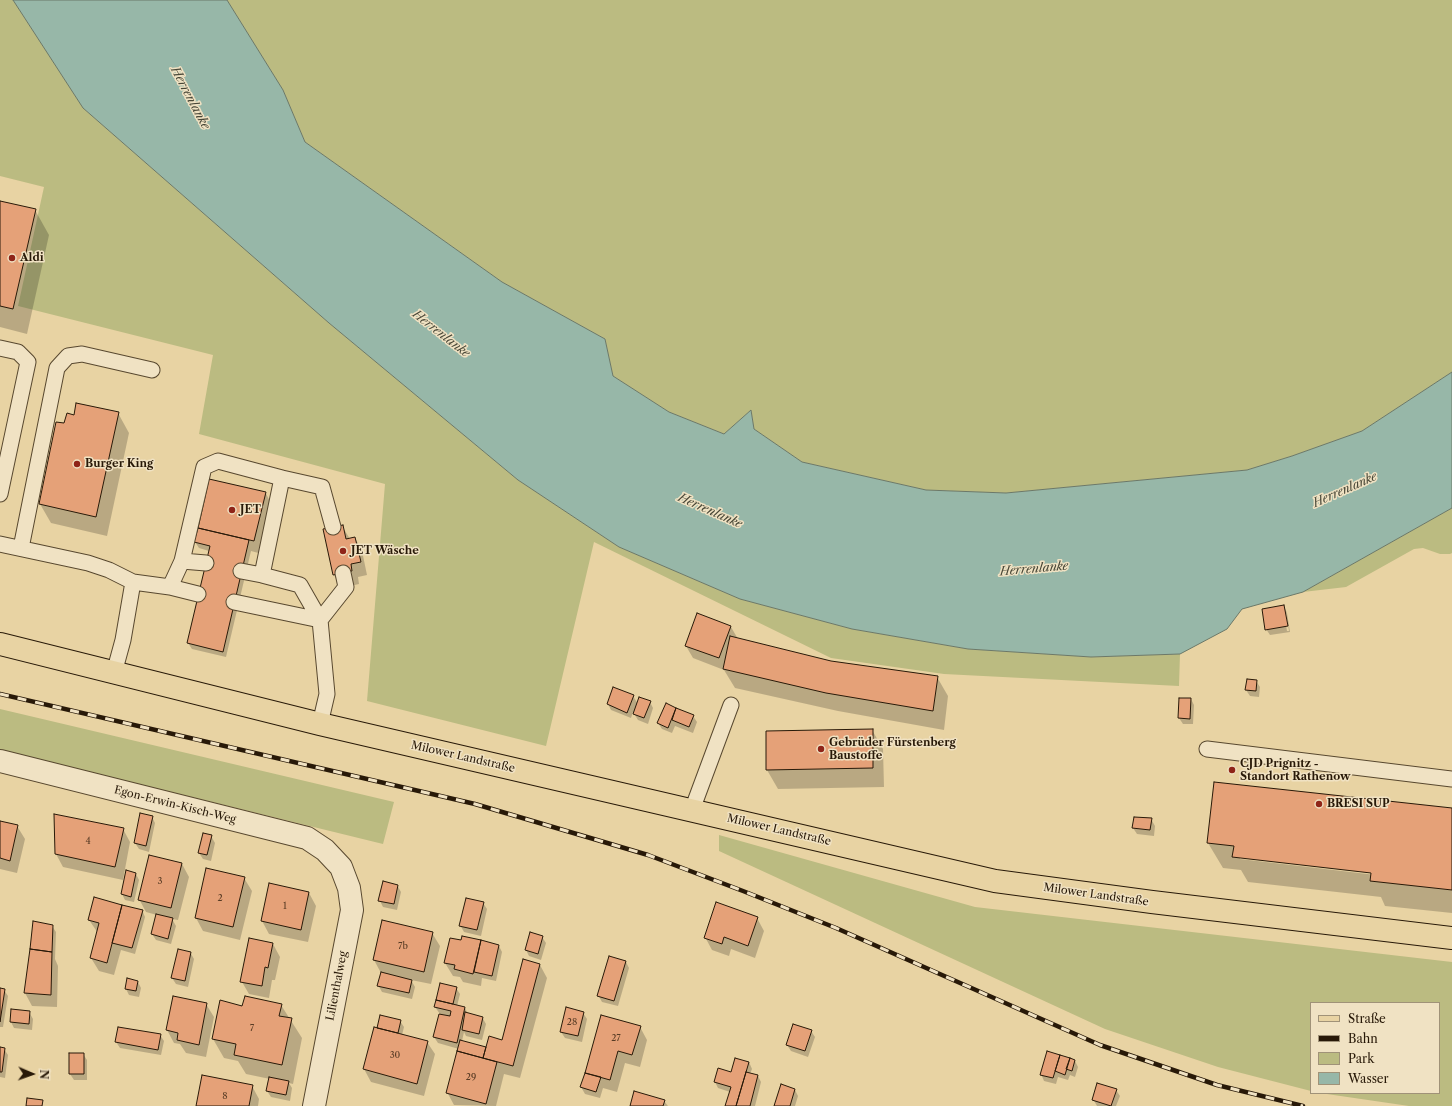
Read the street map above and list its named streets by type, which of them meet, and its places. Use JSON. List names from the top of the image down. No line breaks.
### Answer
{"streets":{"main road":["Milower Landstraße"],"street":["Egon-Erwin-Kisch-Weg","Lilienthalweg"]},"crossings":[["Egon-Erwin-Kisch-Weg","Lilienthalweg"]],"water":["Herrenlanke"],"places":["Aldi","Burger King","JET","JET Wäsche","Gebrüder Fürstenberg Baustoffe","CJD Prignitz - Standort Rathenow","BRESI SUP"],"house_numbers":["4","3","2","1","7b","28","7","27","30","29","8"],"legend":["Straße","Bahn","Park","Wasser"],"north":"right"}
